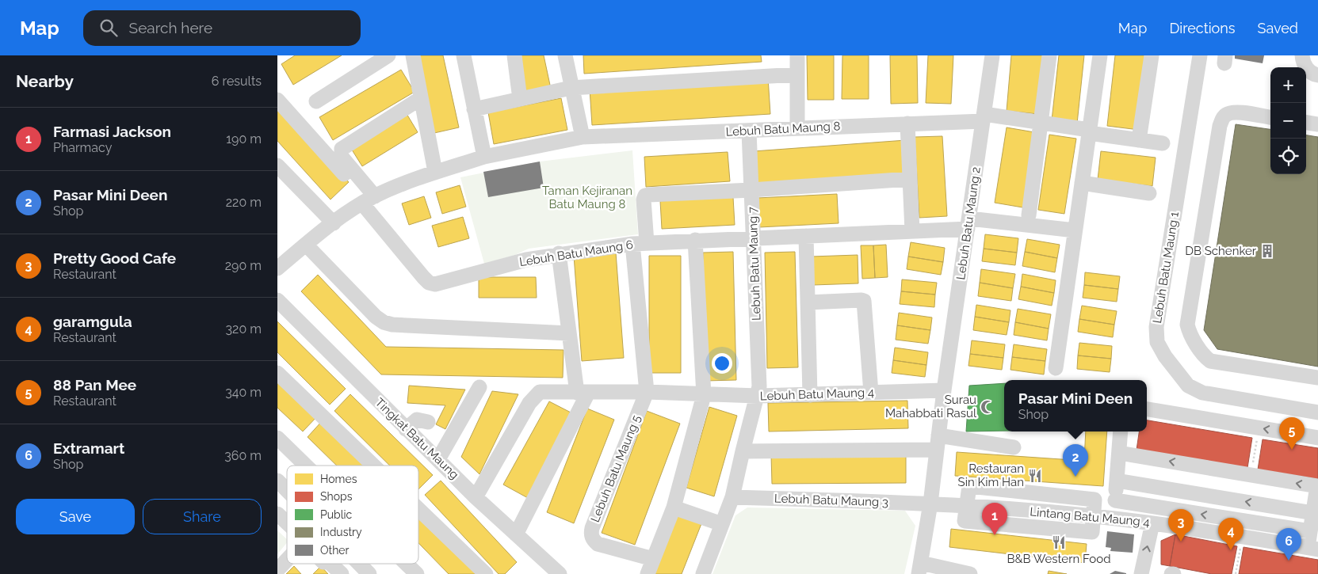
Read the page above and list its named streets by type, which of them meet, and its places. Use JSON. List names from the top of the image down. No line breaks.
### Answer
{"streets":{"street":["Lebuh Batu Maung 8","Lebuh Batu Maung 2","Lebuh Batu Maung 6","Lebuh Batu Maung 7","Lebuh Batu Maung 1","Lebuh Batu Maung 4","Tingkat Batu Maung","Lebuh Batu Maung 5","Lebuh Batu Maung 3","Lintang Batu Maung 4"]},"crossings":[["Lebuh Batu Maung 8","Lebuh Batu Maung 2"],["Lebuh Batu Maung 8","Lebuh Batu Maung 7"],["Lebuh Batu Maung 2","Lebuh Batu Maung 6"],["Lebuh Batu Maung 2","Lebuh Batu Maung 4"],["Lebuh Batu Maung 6","Lebuh Batu Maung 7"],["Lebuh Batu Maung 7","Lebuh Batu Maung 4"],["Lebuh Batu Maung 4","Tingkat Batu Maung"],["Lebuh Batu Maung 4","Lebuh Batu Maung 5"],["Lebuh Batu Maung 3","Lintang Batu Maung 4"]],"parks":["Taman Kejiranan Batu Maung 8"],"places":{"building":["DB Schenker"],"mosque":["Surau Mahabbati Rasul"],"restaurant":["Restauran Sin Kim Han","B&B Western Food"]},"legend":["Homes","Shops","Public","Industry","Other"],"page":{"header":"Map","search":"Search here","nav":["Map","Directions","Saved"],"heading":["Nearby","6 results"],"map_buttons":["+","−"],"list":[{"mark":"1","name":"Farmasi Jackson","note":"Pharmacy","value":"190 m"},{"mark":"2","name":"Pasar Mini Deen","note":"Shop","value":"220 m"},{"mark":"3","name":"Pretty Good Cafe","note":"Restaurant","value":"290 m"},{"mark":"4","name":"garamgula","note":"Restaurant","value":"320 m"},{"mark":"5","name":"88 Pan Mee","note":"Restaurant","value":"340 m"},{"mark":"6","name":"Extramart","note":"Shop","value":"360 m"}],"popup":["Pasar Mini Deen","Shop"],"pins":["5","2","1","3","4","6"],"buttons":["Save","Share"]}}
